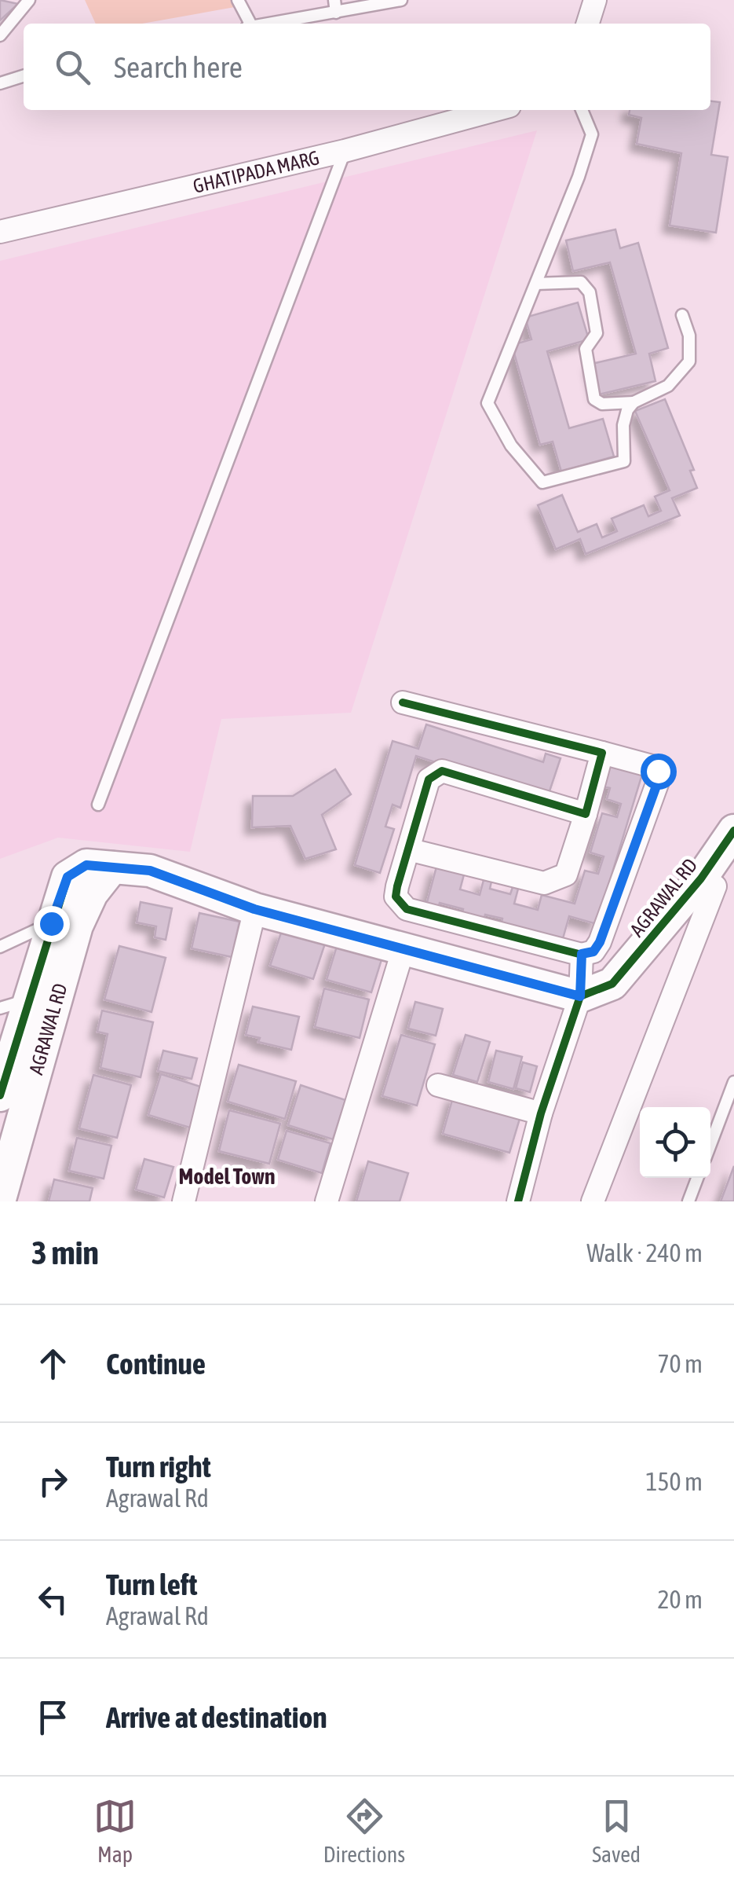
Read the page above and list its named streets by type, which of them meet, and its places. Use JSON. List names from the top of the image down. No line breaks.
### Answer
{"streets":{"street":["GHATIPADA MARG","AGRAWAL RD"]},"districts":["Model Town"],"page":{"search":"Search here","heading":["3 min","Walk · 240 m"],"list":[["Continue","70 m"],["Turn right","Agrawal Rd","150 m"],["Turn left","Agrawal Rd","20 m"],"Arrive at destination"],"nav":["Map","Directions","Saved"]}}
